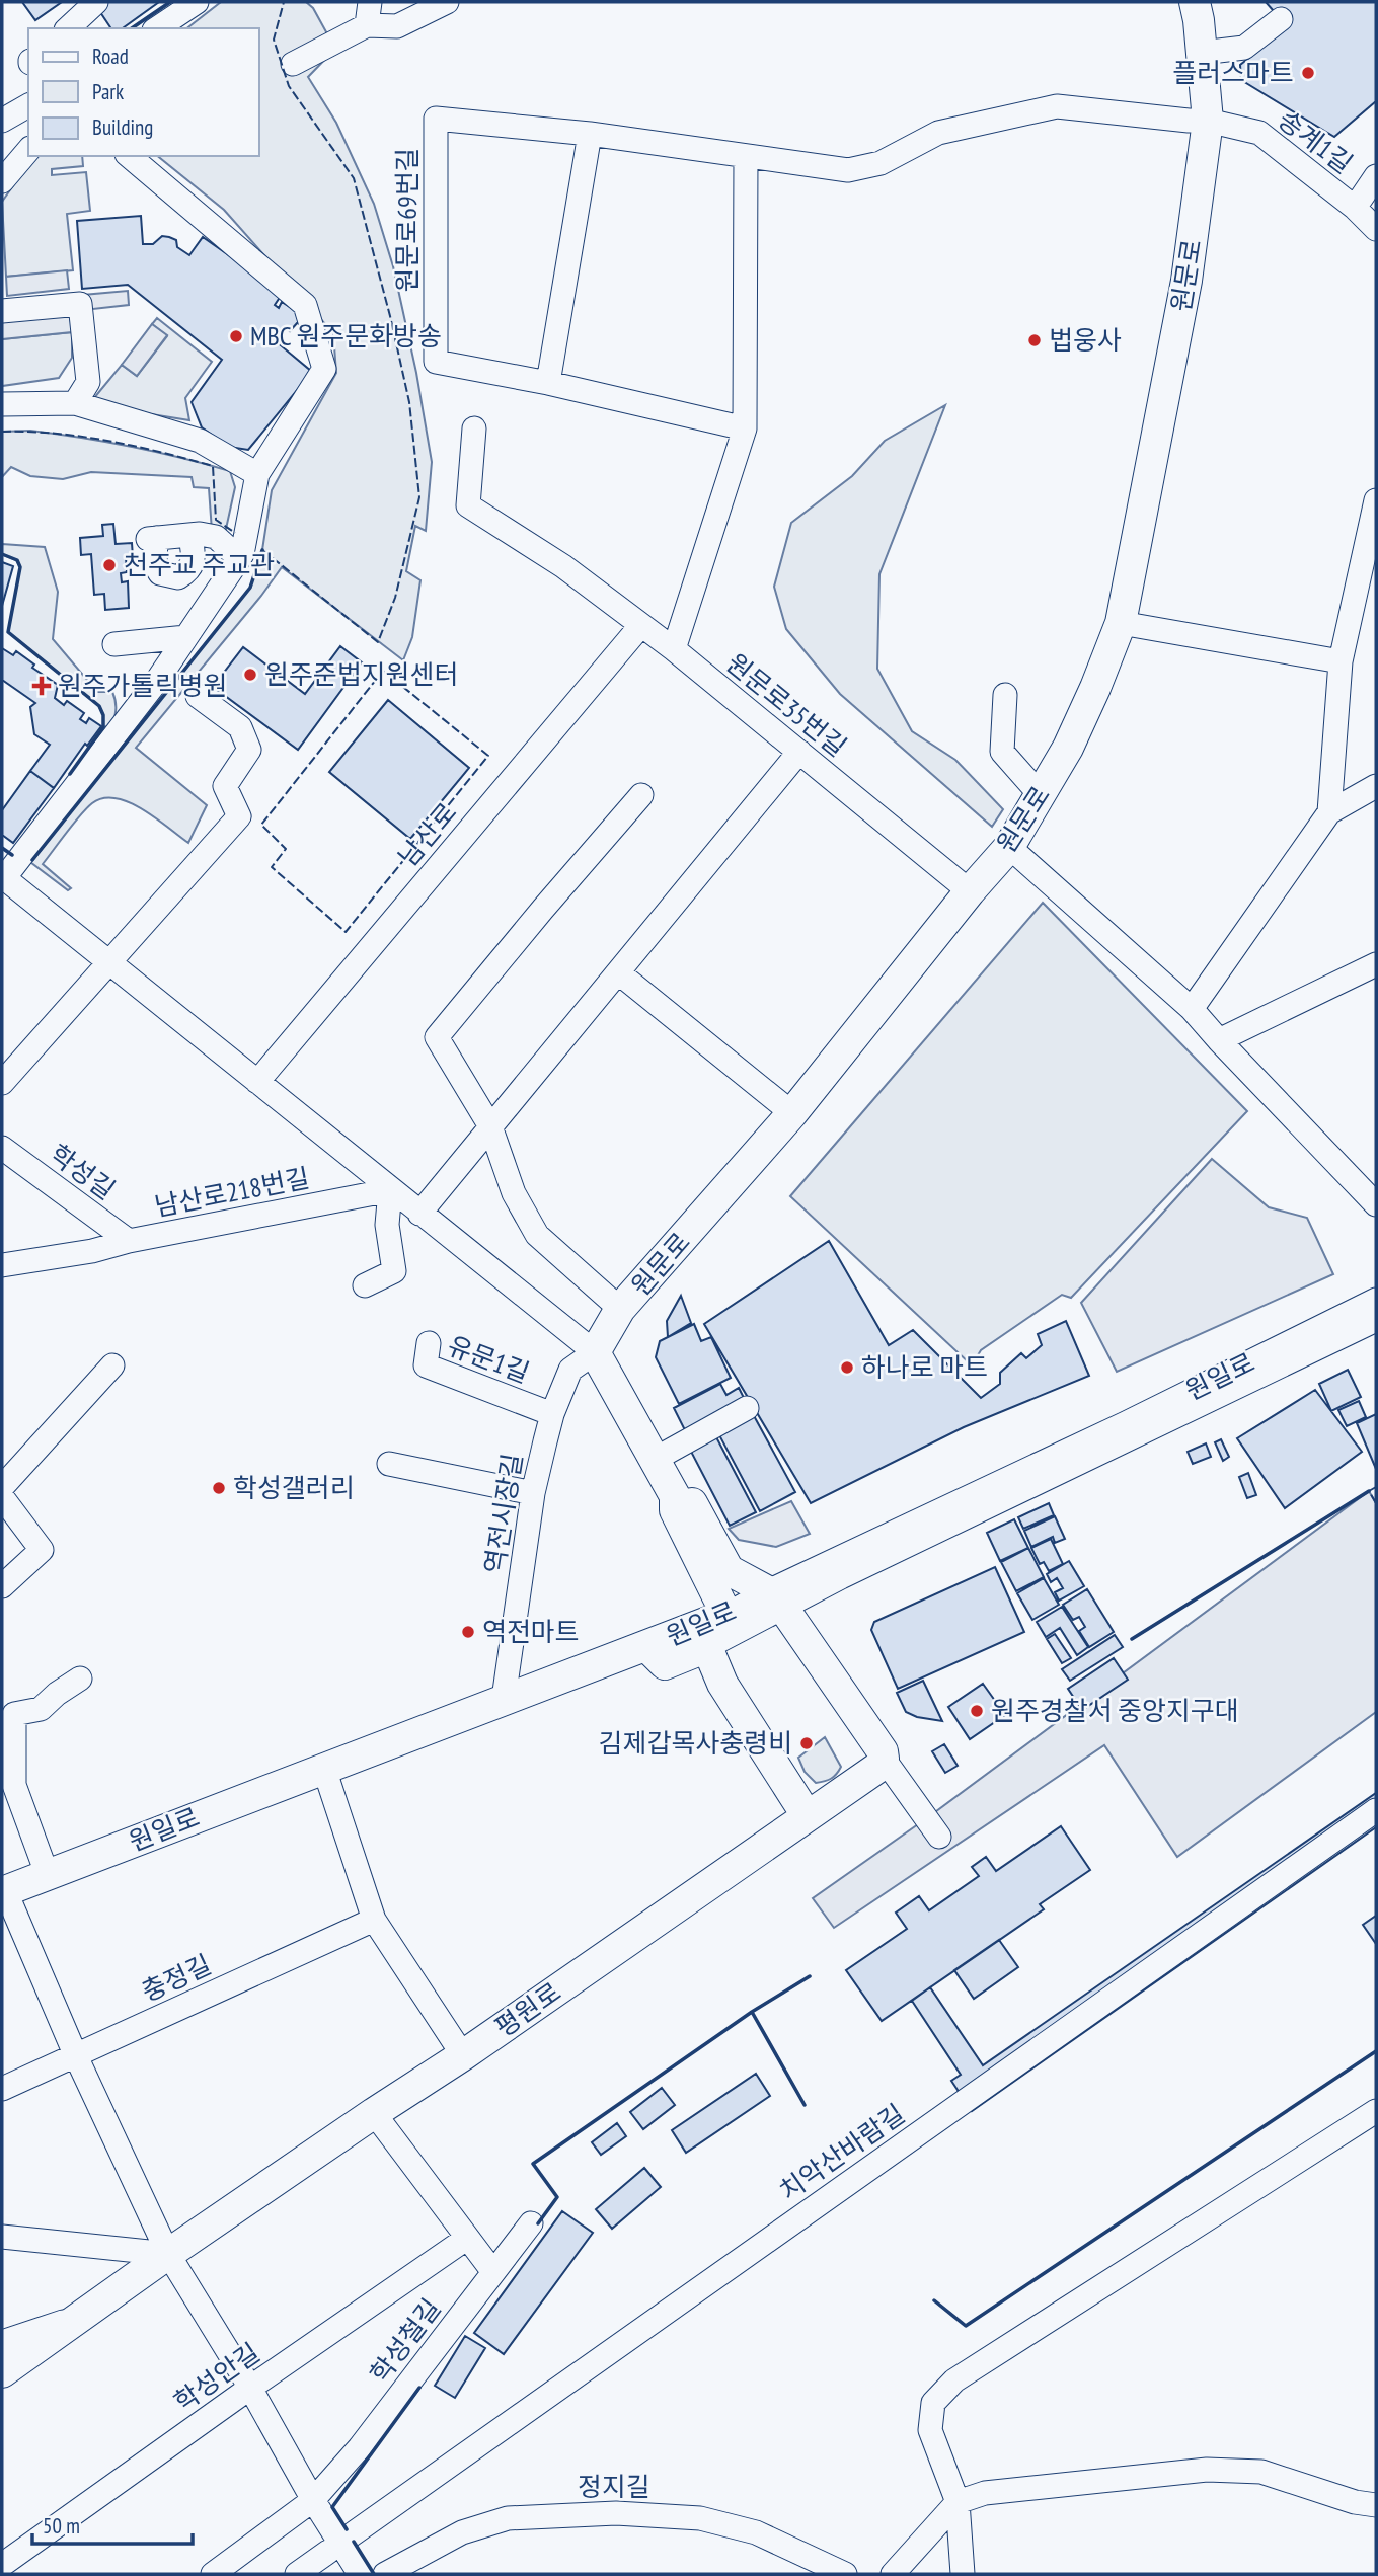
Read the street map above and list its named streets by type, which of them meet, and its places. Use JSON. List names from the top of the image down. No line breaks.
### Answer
{"streets":{"main road":["원문로","원일로","평원로"],"street":["송계1길","원문로69번길","원문로35번길","남산로","학성길","남산로218번길","유문1길","역전시장길","충정길","치악산바람길","학성철길","학성안길","정지길"]},"crossings":[["송계1길","원문로69번길"],["송계1길","원문로"],["원문로69번길","원문로"],["원문로","원문로35번길"],["원문로","역전시장길"],["원문로35번길","남산로"],["학성길","남산로218번길"],["유문1길","역전시장길"],["원일로","역전시장길"]],"places":{"other":["플러스마트","MBC 원주문화방송","법웅사","천주교 주교관","원주준법지원센터","하나로 마트","학성갤러리","역전마트","원주경찰서 중앙지구대","김제갑목사충령비"],"health":["원주가톨릭병원"]},"legend":["Road","Park","Building"],"scale_bar":"50 m"}
